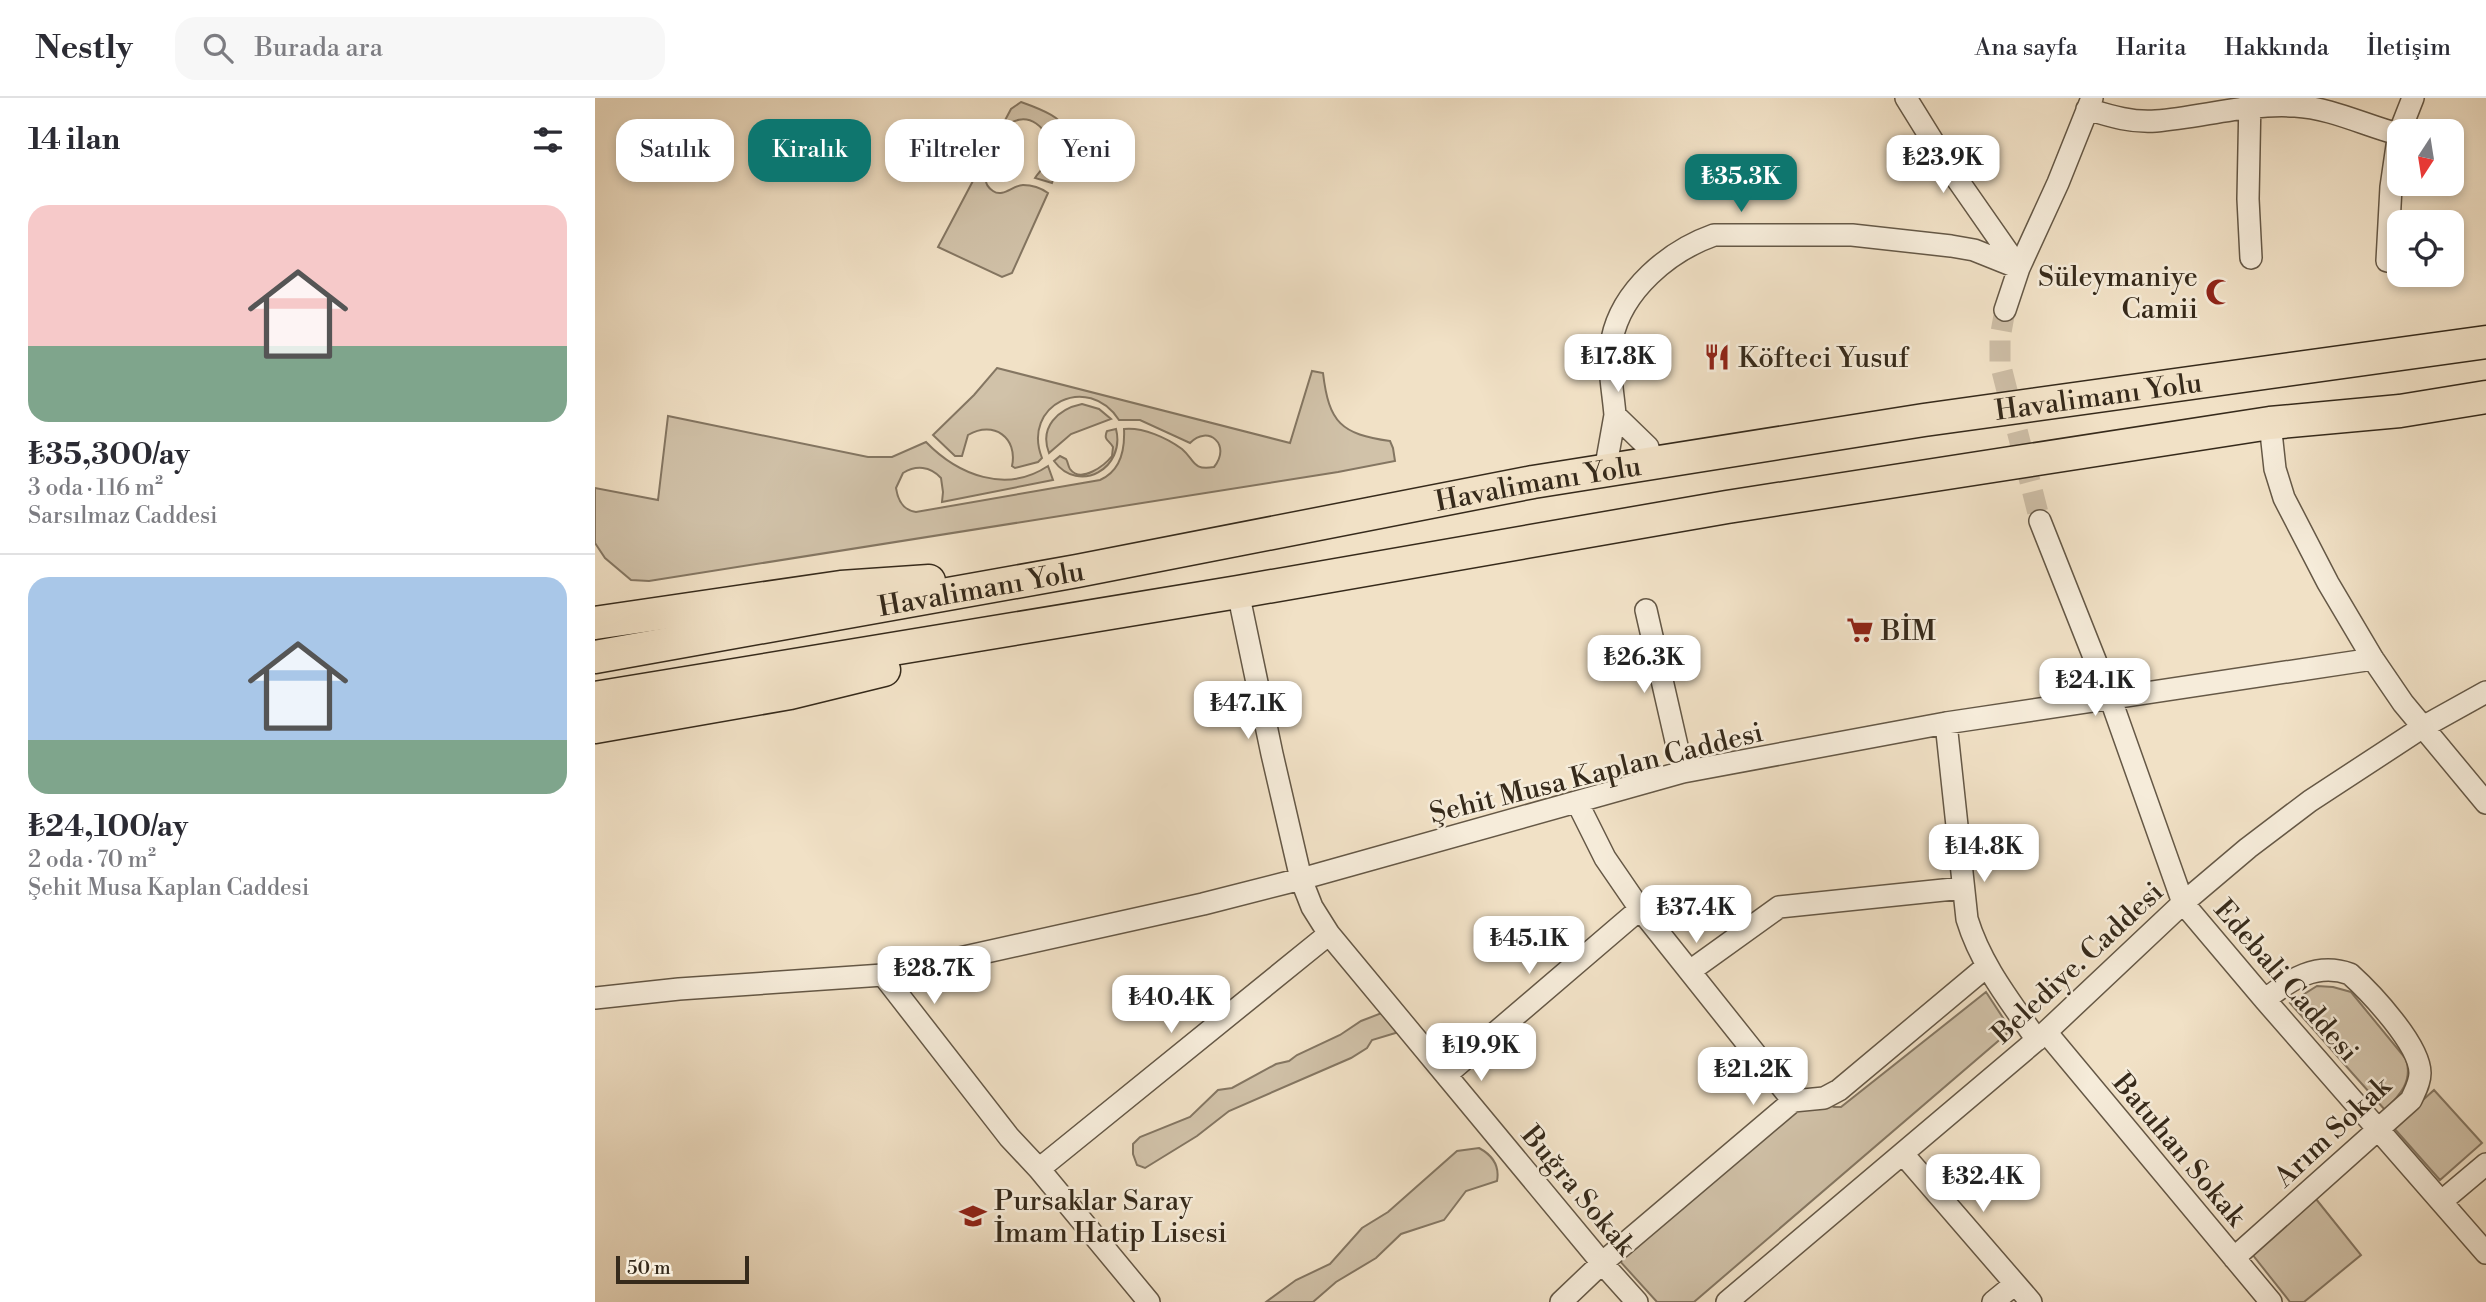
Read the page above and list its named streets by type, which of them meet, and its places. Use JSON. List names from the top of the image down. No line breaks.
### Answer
{"streets":{"highway":["Havalimanı Yolu"],"street":["Şehit Musa Kaplan Caddesi","Belediye. Caddesi","Edebali Caddesi","Arım Sokak","Batuhan Sokak","Buğra Sokak"]},"crossings":[["Havalimanı Yolu","Buğra Sokak"],["Şehit Musa Kaplan Caddesi","Batuhan Sokak"],["Şehit Musa Kaplan Caddesi","Buğra Sokak"],["Belediye. Caddesi","Edebali Caddesi"],["Belediye. Caddesi","Batuhan Sokak"],["Edebali Caddesi","Arım Sokak"],["Arım Sokak","Batuhan Sokak"]],"places":{"mosque":["Süleymaniye Camii"],"restaurant":["Köfteci Yusuf"],"supermarket":["BİM"],"school or university":["Pursaklar Saray İmam Hatip Lisesi"]},"scale_bar":"50 m","north":"bottom","page":{"header":"Nestly","search":"Burada ara","nav":["Ana sayfa","Harita","Hakkında","İletişim"],"heading":"14 ilan","chip":["Satılık","Kiralık","Filtreler","Yeni"],"price":["₺23.9K","₺35.3K","₺17.8K","₺26.3K","₺24.1K","₺47.1K","₺14.8K","₺37.4K","₺45.1K","₺28.7K","₺40.4K","₺19.9K","₺21.2K","₺32.4K"],"list":[{"name":"₺35,300/ay","note":"3 oda · 116 m² · Sarsılmaz Caddesi"},{"name":"₺24,100/ay","note":"2 oda · 70 m² · Şehit Musa Kaplan Caddesi"}],"scale":"50 m"}}
